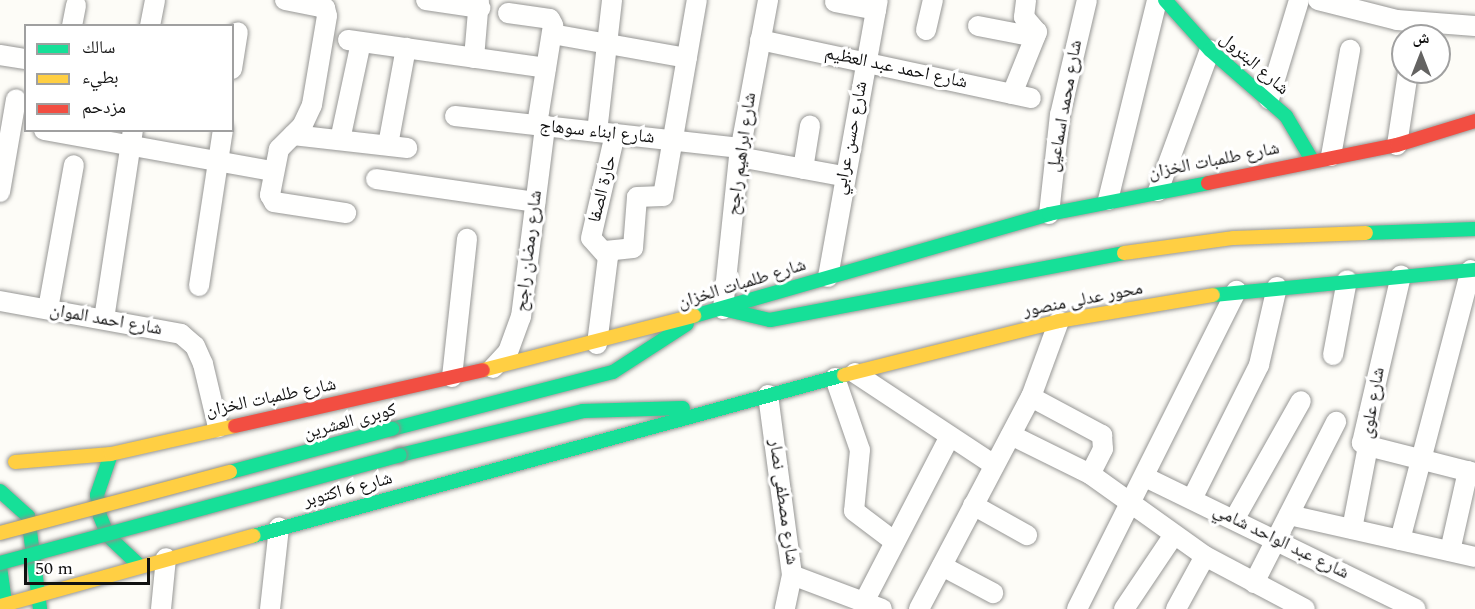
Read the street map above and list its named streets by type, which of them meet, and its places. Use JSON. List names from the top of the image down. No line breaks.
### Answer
{"streets":{"main road":["شارع البترول","شارع طلمبات الخزان","محور عدلى منصور","كوبرى العشرين","شارع 6 اكتوبر"],"street":["شارع احمد عبد العظيم","شارع محمد اسماعيل","شارع ابناء سوهاج","شارع حسن عرابي","شارع ابراهيم راجح","حارة الصفا","شارع رمضان راجح","شارع احمد الموان","شارع علوى","شارع مصطفى نصار","شارع عبد الواحد شامي"]},"crossings":[["شارع البترول","شارع طلمبات الخزان"],["شارع احمد عبد العظيم","شارع حسن عرابي"],["شارع احمد عبد العظيم","شارع ابراهيم راجح"],["شارع محمد اسماعيل","شارع طلمبات الخزان"],["شارع ابناء سوهاج","شارع حسن عرابي"],["شارع ابناء سوهاج","شارع ابراهيم راجح"],["شارع ابناء سوهاج","حارة الصفا"],["شارع ابناء سوهاج","شارع رمضان راجح"],["شارع حسن عرابي","شارع طلمبات الخزان"],["شارع ابراهيم راجح","شارع طلمبات الخزان"],["شارع ابراهيم راجح","محور عدلى منصور"],["شارع طلمبات الخزان","حارة الصفا"],["شارع طلمبات الخزان","شارع رمضان راجح"],["شارع طلمبات الخزان","محور عدلى منصور"],["شارع طلمبات الخزان","شارع احمد الموان"],["شارع طلمبات الخزان","كوبرى العشرين"],["محور عدلى منصور","شارع علوى"],["محور عدلى منصور","شارع 6 اكتوبر"],["محور عدلى منصور","شارع مصطفى نصار"]],"legend":["سالك","بطيء","مزدحم"],"scale_bar":"50 m","north":"top"}
